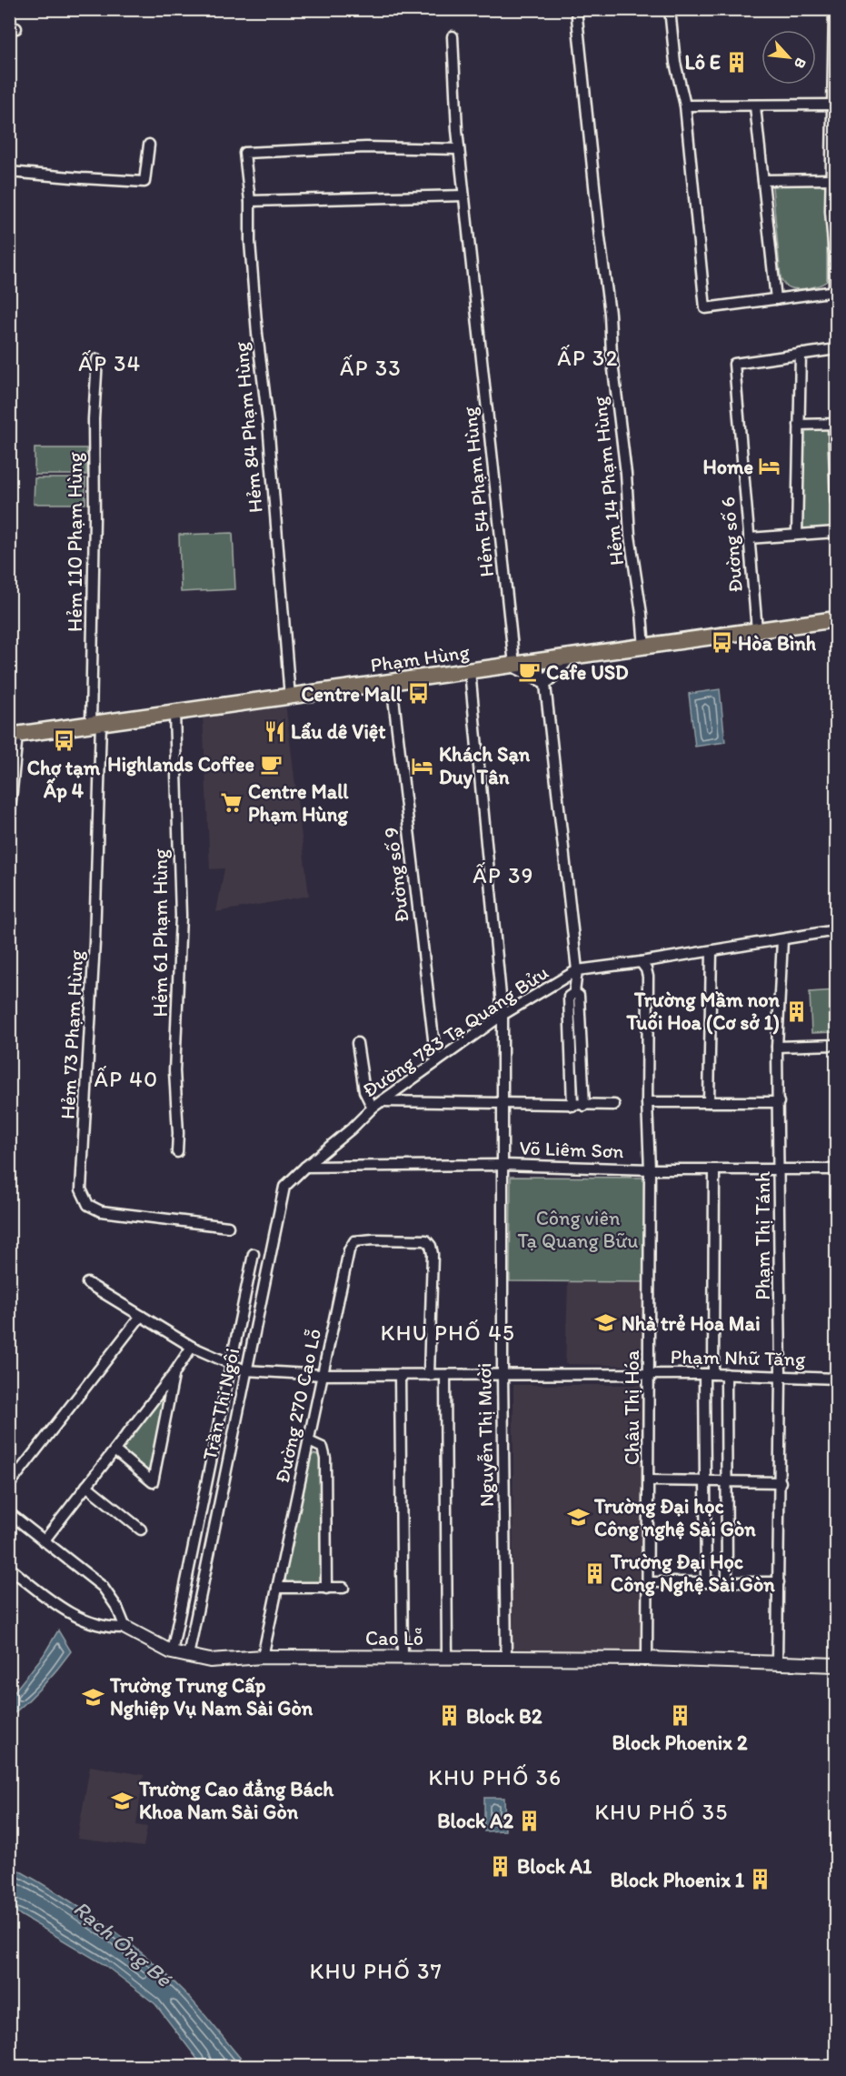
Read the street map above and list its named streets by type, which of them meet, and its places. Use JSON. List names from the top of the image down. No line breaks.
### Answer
{"streets":{"main road":["Phạm Hùng"],"street":["Hẻm 84 Phạm Hùng","Hẻm 14 Phạm Hùng","Hẻm 54 Phạm Hùng","Hẻm 110 Phạm Hùng","Đường số 6","Đường số 9","Hẻm 61 Phạm Hùng","Đường 783 Tạ Quang Bửu","Hẻm 73 Phạm Hùng","Võ Liêm Sơn","Phạm Thị Tánh","Phạm Nhữ Tăng","Trần Thị Ngôi","Đường 270 Cao Lỗ","Châu Thị Hóa","Nguyễn Thị Mười","Cao Lỗ"]},"crossings":[["Hẻm 84 Phạm Hùng","Hẻm 54 Phạm Hùng"],["Hẻm 84 Phạm Hùng","Phạm Hùng"],["Hẻm 14 Phạm Hùng","Phạm Hùng"],["Hẻm 54 Phạm Hùng","Phạm Hùng"],["Hẻm 110 Phạm Hùng","Phạm Hùng"],["Hẻm 110 Phạm Hùng","Hẻm 73 Phạm Hùng"],["Đường số 6","Phạm Hùng"],["Phạm Hùng","Đường số 9"],["Phạm Hùng","Hẻm 61 Phạm Hùng"],["Phạm Hùng","Hẻm 73 Phạm Hùng"],["Phạm Hùng","Nguyễn Thị Mười"],["Đường số 9","Đường 783 Tạ Quang Bửu"],["Đường 783 Tạ Quang Bửu","Võ Liêm Sơn"],["Đường 783 Tạ Quang Bửu","Phạm Thị Tánh"],["Đường 783 Tạ Quang Bửu","Trần Thị Ngôi"],["Đường 783 Tạ Quang Bửu","Châu Thị Hóa"],["Đường 783 Tạ Quang Bửu","Nguyễn Thị Mười"],["Võ Liêm Sơn","Phạm Thị Tánh"],["Võ Liêm Sơn","Trần Thị Ngôi"],["Võ Liêm Sơn","Châu Thị Hóa"],["Võ Liêm Sơn","Nguyễn Thị Mười"],["Phạm Thị Tánh","Phạm Nhữ Tăng"],["Phạm Thị Tánh","Cao Lỗ"],["Phạm Nhữ Tăng","Trần Thị Ngôi"],["Phạm Nhữ Tăng","Đường 270 Cao Lỗ"],["Phạm Nhữ Tăng","Châu Thị Hóa"],["Phạm Nhữ Tăng","Nguyễn Thị Mười"],["Trần Thị Ngôi","Cao Lỗ"],["Đường 270 Cao Lỗ","Cao Lỗ"],["Châu Thị Hóa","Cao Lỗ"],["Nguyễn Thị Mười","Cao Lỗ"]],"districts":["ẤP 32","ẤP 34","ẤP 33","ẤP 39","ẤP 40","KHU PHỐ 45","KHU PHỐ 36","KHU PHỐ 35","KHU PHỐ 37"],"water":["Rạch Ông Bé"],"parks":["Công viên Tạ Quang Bữu"],"places":{"building":["Lô E","Trường Mầm non Tuổi Hoa (Cơ sở 1)","Trường Đại Học Công Nghệ Sài Gòn","Block B2","Block Phoenix 2","Block A2","Block A1","Block Phoenix 1"],"hotel":["Home","Khách Sạn Duy Tân"],"bus stop":["Hòa Bình","Centre Mall","Chợ tạm Ấp 4"],"cafe":["Cafe USD","Highlands Coffee"],"restaurant":["Lẩu dê Việt"],"supermarket":["Centre Mall Phạm Hùng"],"school or university":["Nhà trẻ Hoa Mai","Trường Đại học Công nghệ Sài Gòn","Trường Trung Cấp Nghiệp Vụ Nam Sài Gòn","Trường Cao đẳng Bách Khoa Nam Sài Gòn"]},"north":"bottom right"}
